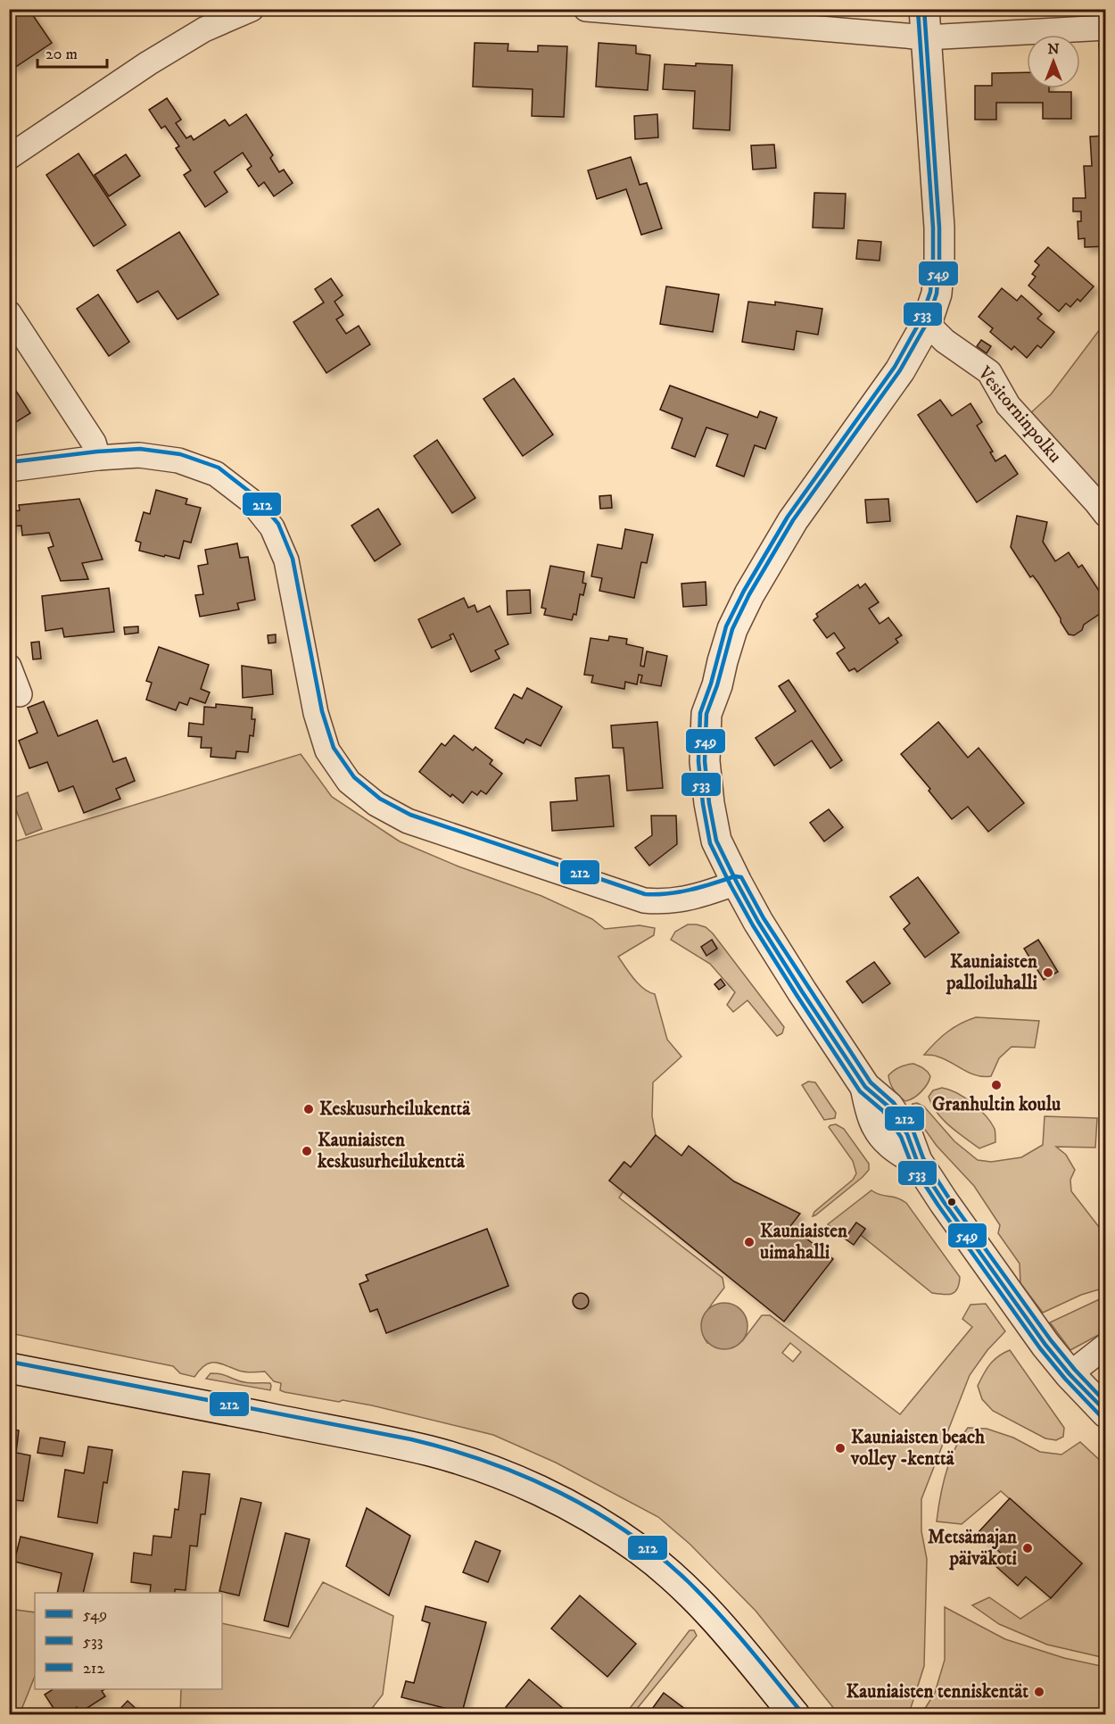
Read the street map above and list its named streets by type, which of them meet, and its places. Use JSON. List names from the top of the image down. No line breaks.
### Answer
{"streets":{"street":["Vesitorninpolku"]},"places":["Kauniaisten palloiluhalli","Granhultin koulu","Keskusurheilukenttä","Kauniaisten keskusurheilukenttä","Kauniaisten uimahalli","Kauniaisten beach volley -kenttä","Metsämajan päiväkoti","Kauniaisten tenniskentät"],"lines":["transit line 549","transit line 533","transit line 212"],"legend":["549","533","212"],"scale_bar":"20 m","north":"top"}
